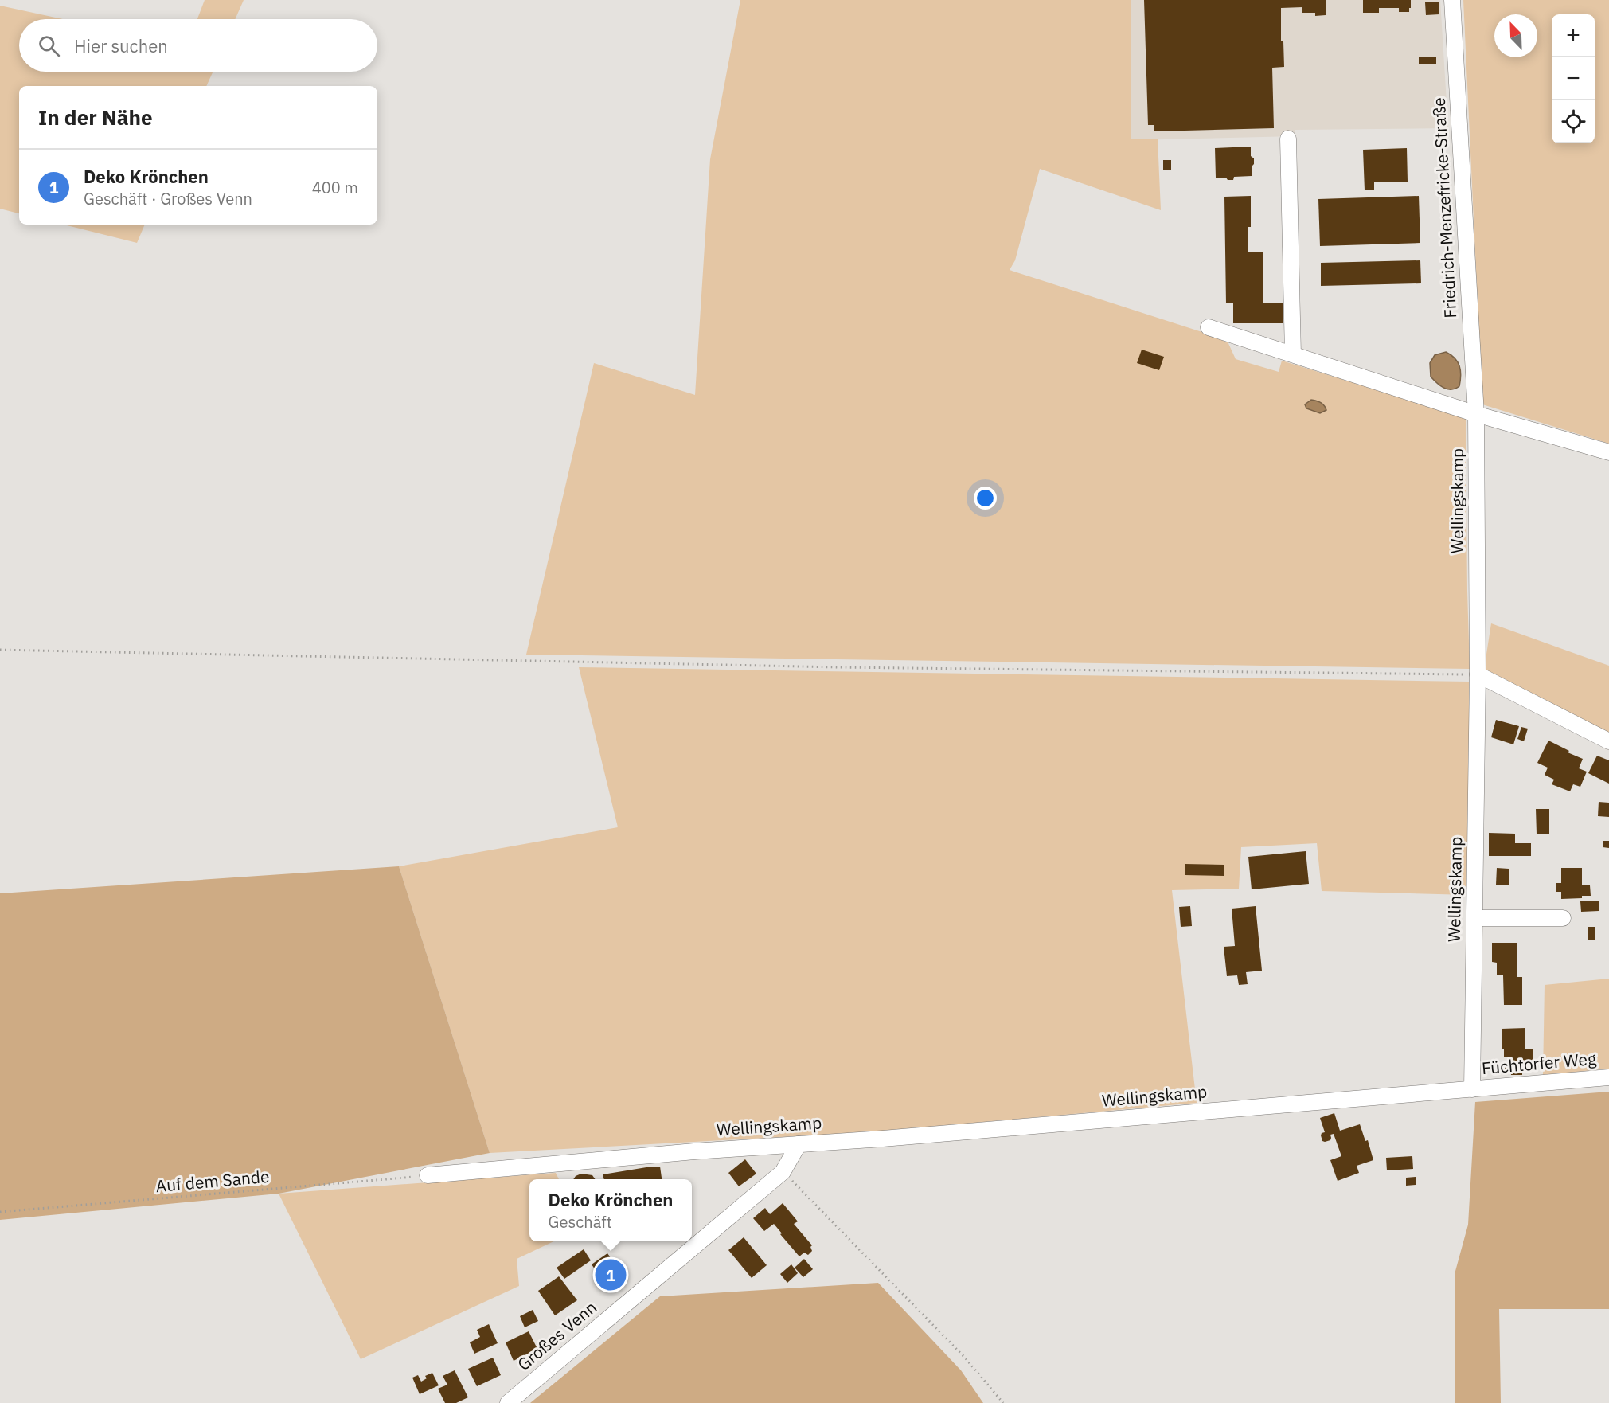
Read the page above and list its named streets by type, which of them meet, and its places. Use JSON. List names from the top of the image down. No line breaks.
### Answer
{"streets":{"street":["Friedrich-Menzefricke-Straße","Wellingskamp","Füchtorfer Weg","Großes Venn"],"path":["Auf dem Sande"]},"crossings":[["Friedrich-Menzefricke-Straße","Wellingskamp"],["Wellingskamp","Füchtorfer Weg"],["Wellingskamp","Auf dem Sande"],["Wellingskamp","Großes Venn"]],"north":"top left","page":{"map_buttons":["+","−"],"search":"Hier suchen","heading":"In der Nähe","list":[{"mark":"1","name":"Deko Krönchen","note":"Geschäft · Großes Venn","value":"400 m"}],"popup":["Deko Krönchen","Geschäft"],"pins":"1"}}
